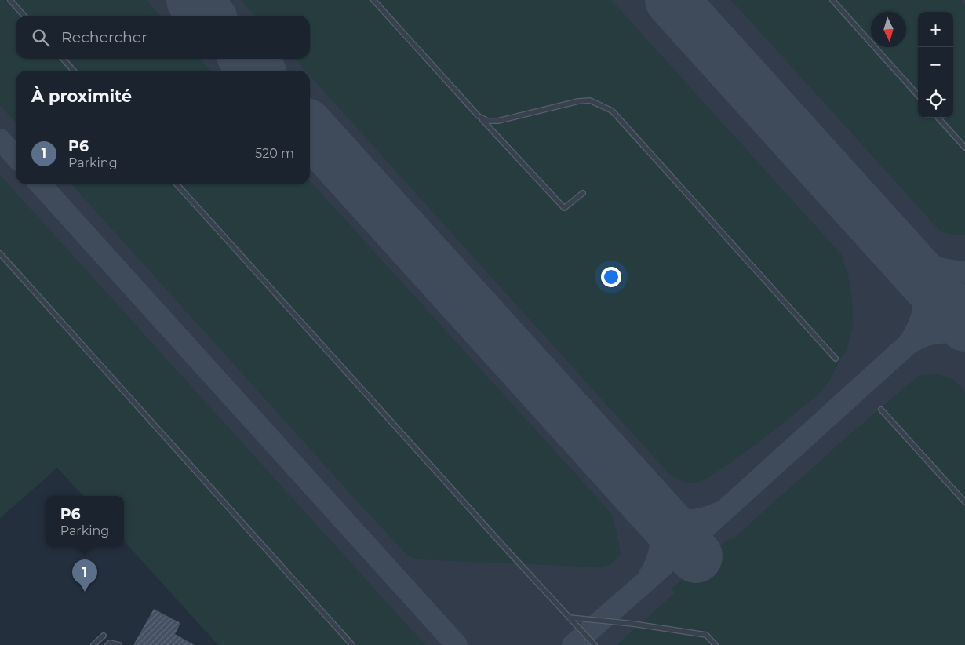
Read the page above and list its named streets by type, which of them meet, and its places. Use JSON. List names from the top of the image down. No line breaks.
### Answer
{"north":"bottom","page":{"map_buttons":["+","−"],"search":"Rechercher","heading":"À proximité","list":[{"mark":"1","name":"P6","note":"Parking","value":"520 m"}],"popup":["P6","Parking"],"pins":"1"}}
